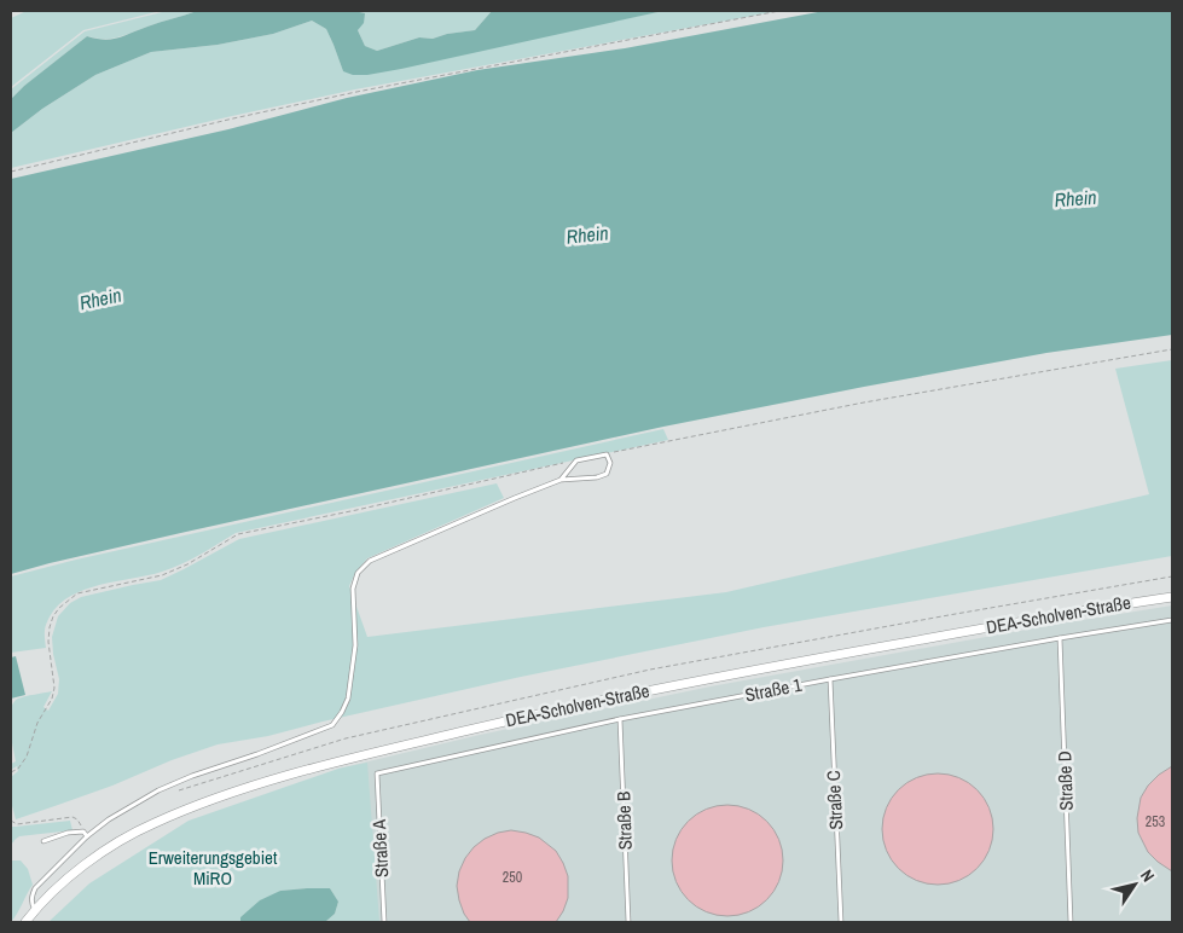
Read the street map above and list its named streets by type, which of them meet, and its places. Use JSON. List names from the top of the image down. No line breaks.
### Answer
{"streets":{"street":["DEA-Scholven-Straße"],"lane":["Straße 1","Straße D","Straße C","Straße B","Straße A"]},"crossings":[["Straße 1","Straße D"],["Straße 1","Straße C"],["Straße 1","Straße B"],["Straße 1","Straße A"]],"water":["Rhein"],"parks":["Erweiterungsgebiet MiRO"],"house_numbers":["253","250"],"north":"top right"}
